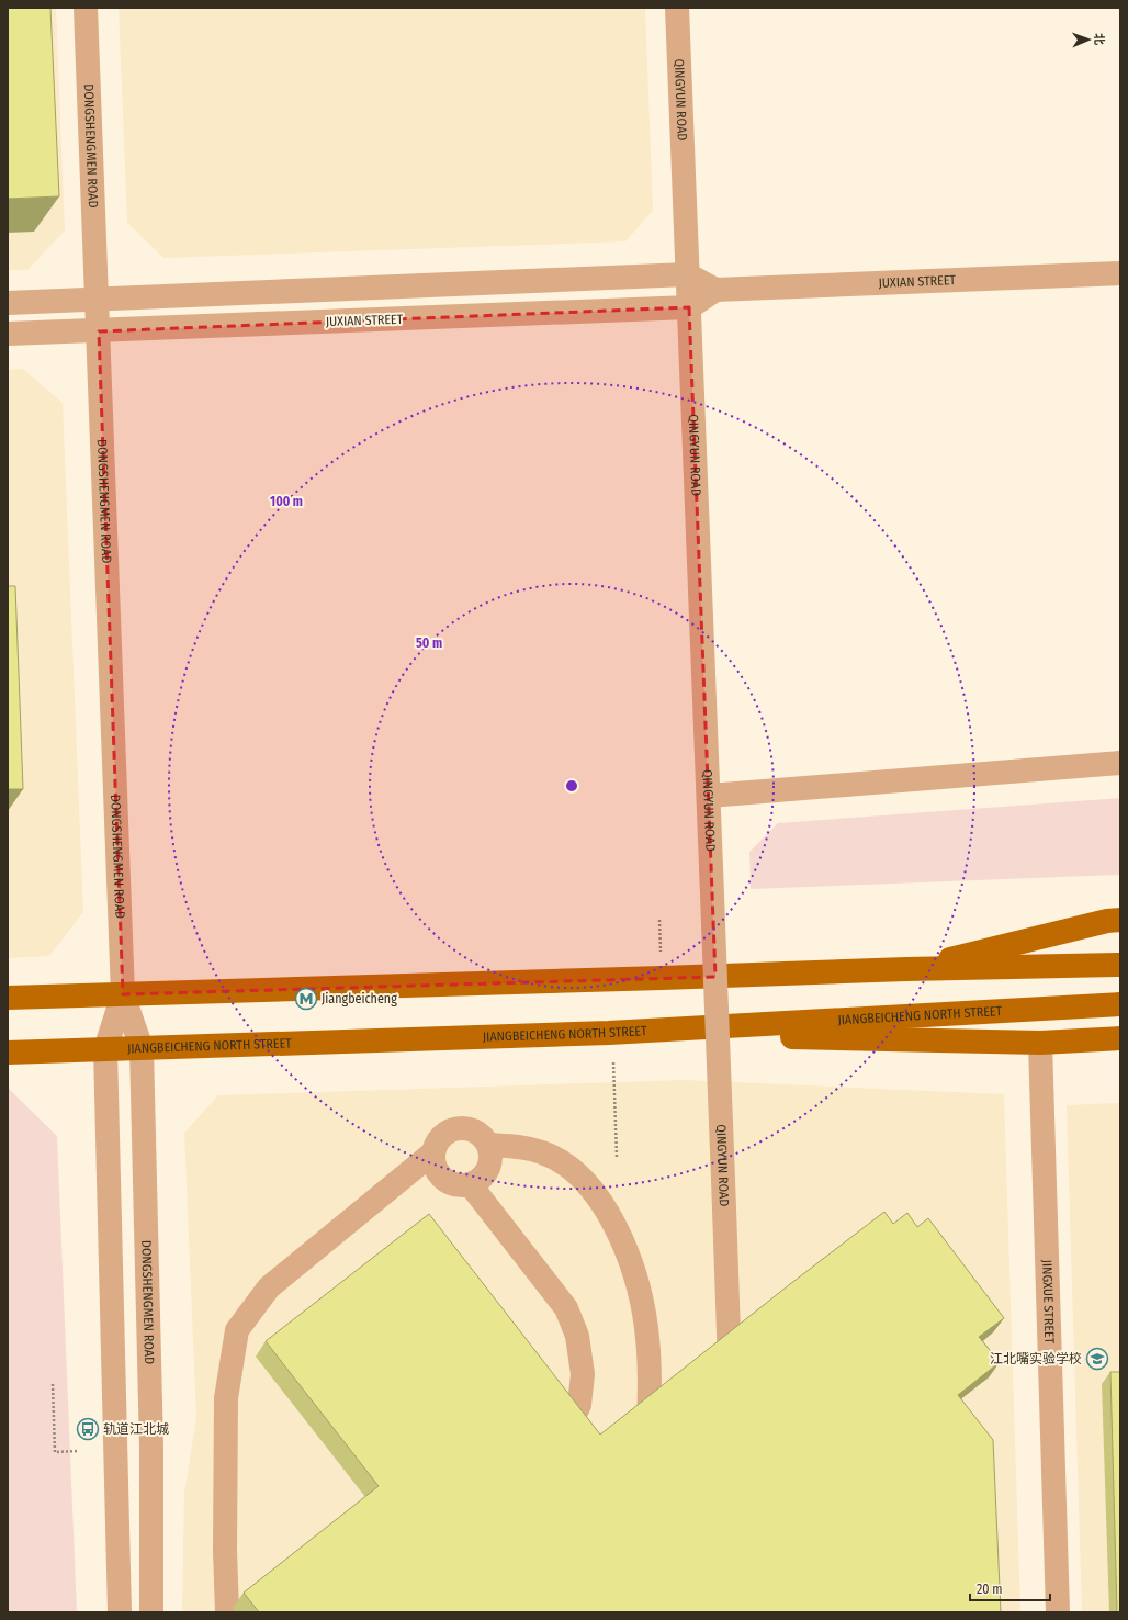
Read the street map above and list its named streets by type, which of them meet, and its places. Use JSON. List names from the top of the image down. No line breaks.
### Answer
{"streets":{"main road":["JIANGBEICHENG NORTH STREET"],"street":["QINGYUN ROAD","DONGSHENGMEN ROAD","JUXIAN STREET","JINGXUE STREET"]},"crossings":[["QINGYUN ROAD","JUXIAN STREET"],["DONGSHENGMEN ROAD","JUXIAN STREET"],["DONGSHENGMEN ROAD","JIANGBEICHENG NORTH STREET"]],"places":{"metro station":["Jiangbeicheng"],"school or university":["江北嘴实验学校"],"bus stop":["轨道江北城"]},"scale_bar":"20 m","north":"right","rings":["100 m","50 m"]}
